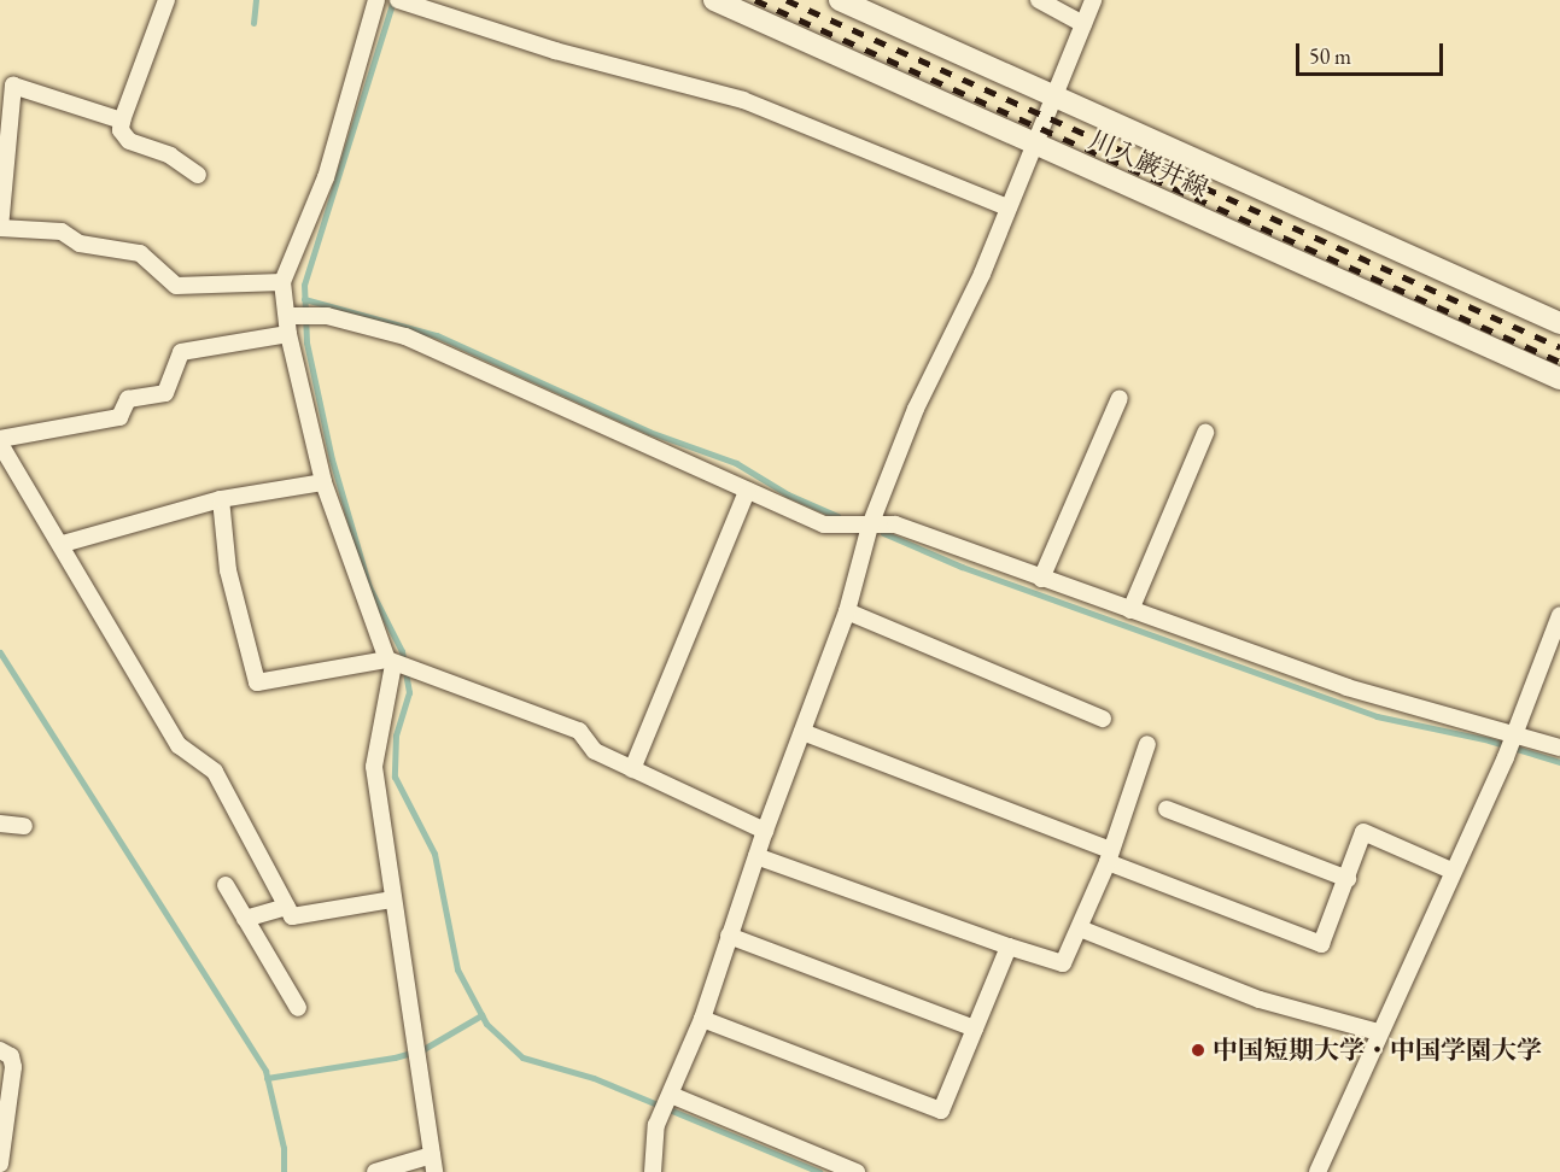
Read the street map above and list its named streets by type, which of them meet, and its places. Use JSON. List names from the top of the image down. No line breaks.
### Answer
{"streets":{"main road":["川入巌井線"]},"places":["中国短期大学・中国学園大学"],"scale_bar":"50 m"}
